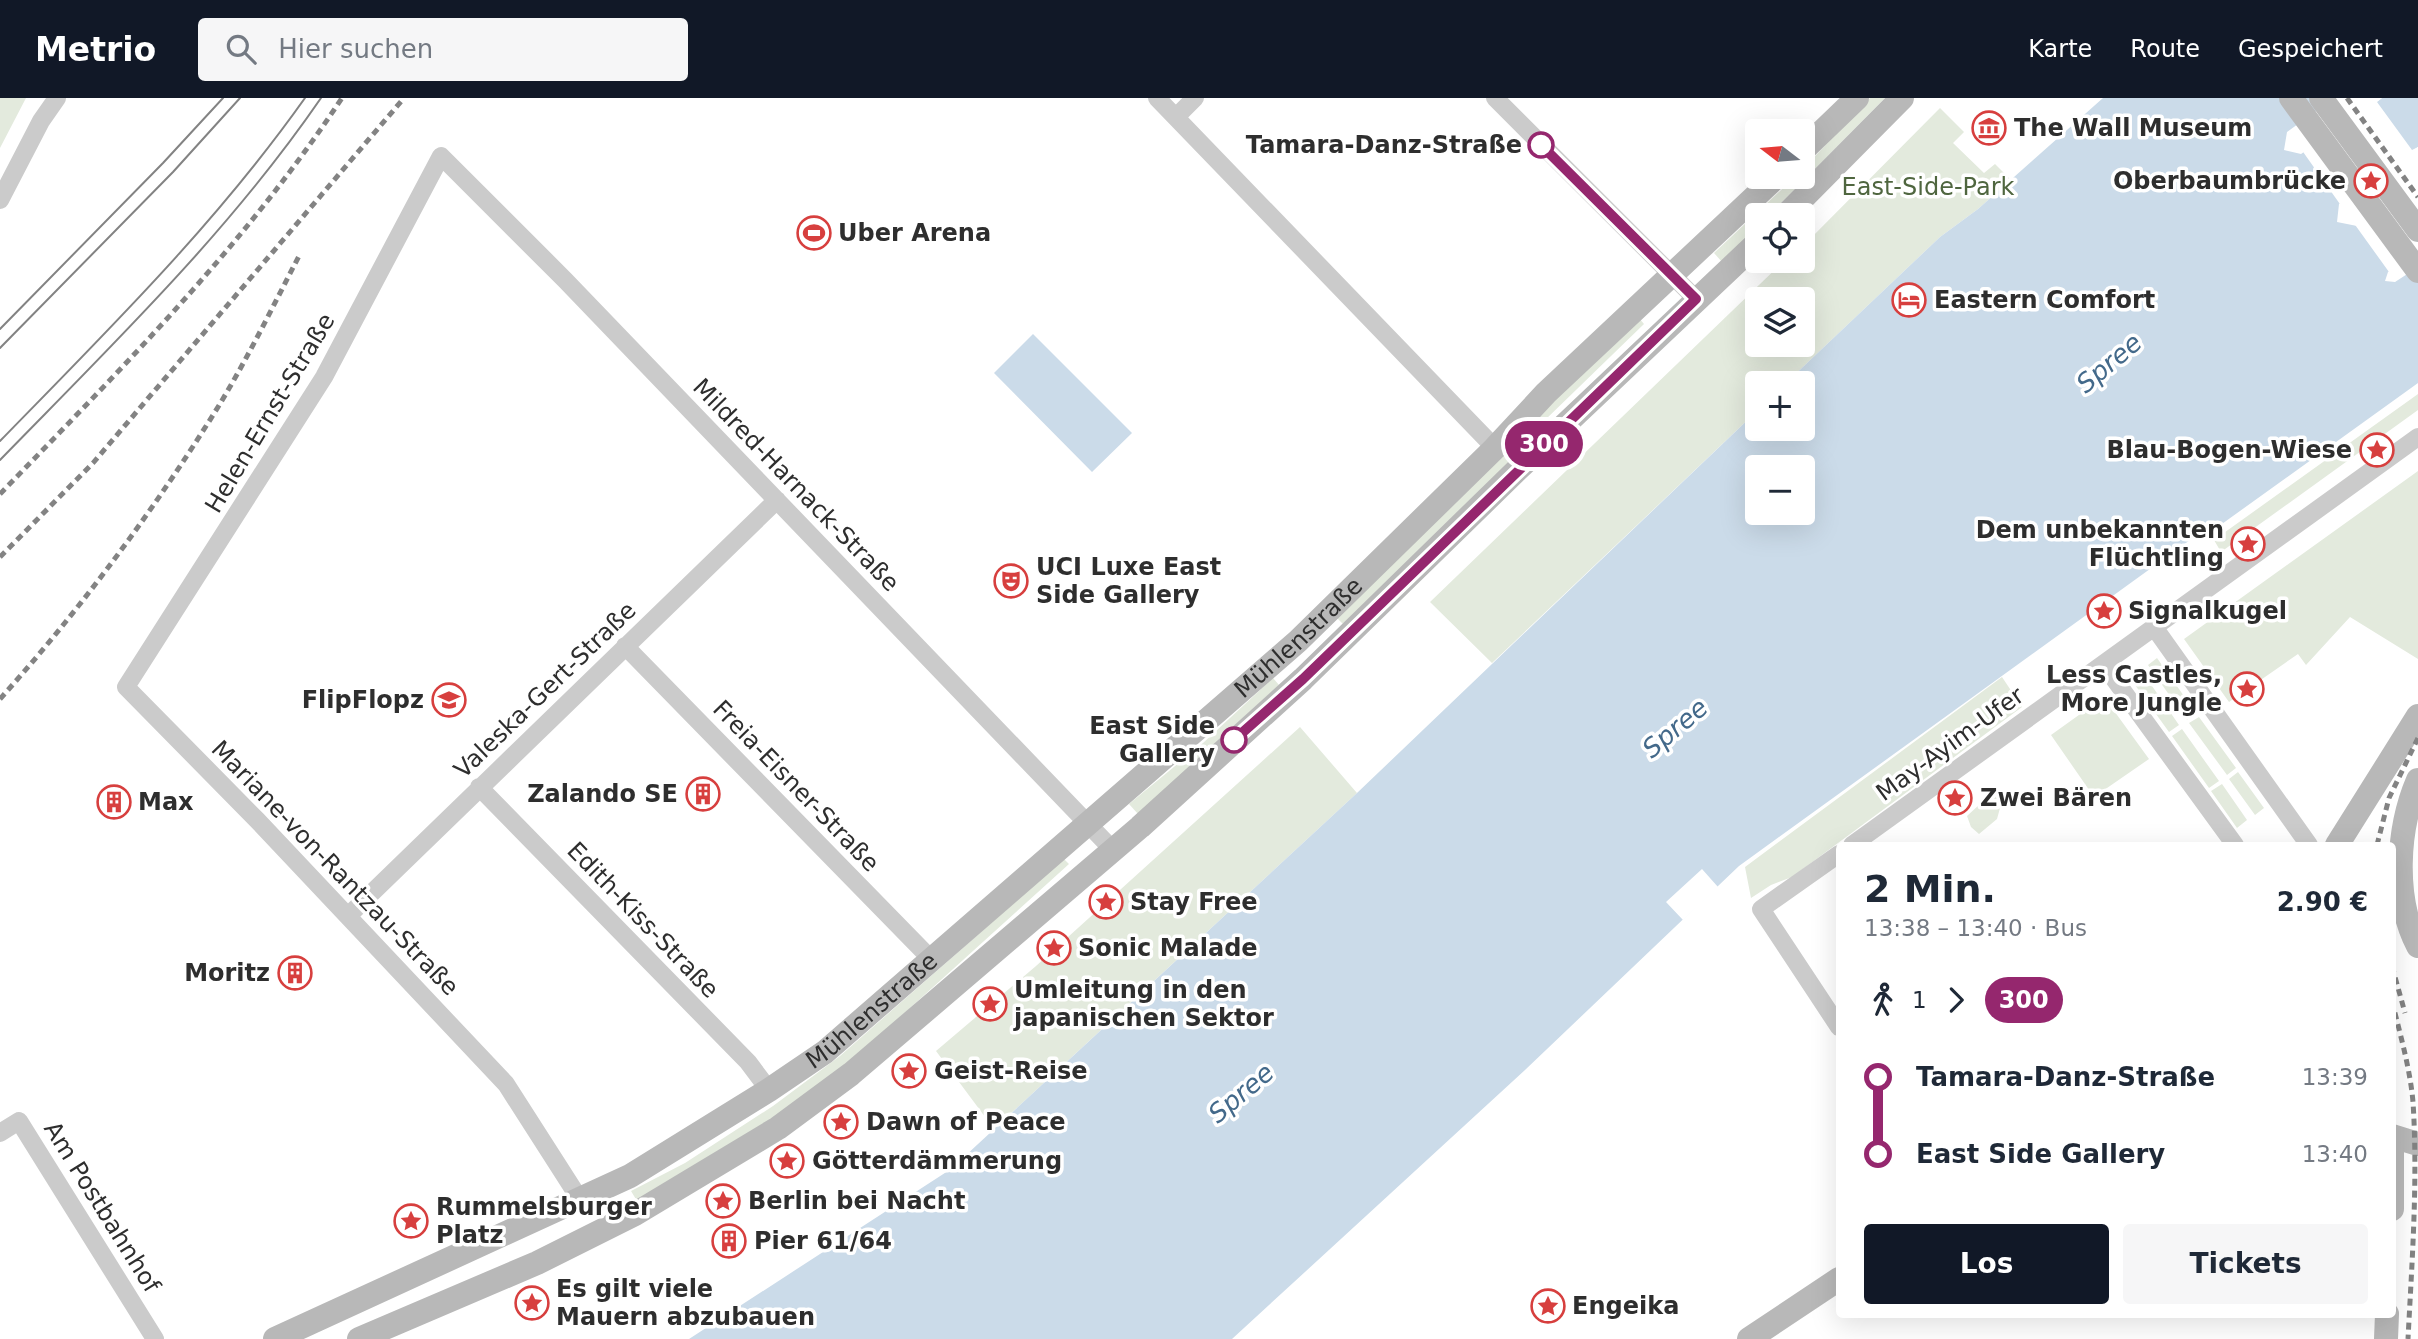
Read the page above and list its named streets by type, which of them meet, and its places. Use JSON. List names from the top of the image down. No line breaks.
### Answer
{"streets":{"main road":["Mühlenstraße"],"street":["Helen-Ernst-Straße","Mildred-Harnack-Straße","Valeska-Gert-Straße","May-Ayim-Ufer","Freia-Eisner-Straße","Mariane-von-Rantzau-Straße","Edith-Kiss-Straße","Am Postbahnhof"]},"crossings":[["Helen-Ernst-Straße","Mildred-Harnack-Straße"],["Helen-Ernst-Straße","Mariane-von-Rantzau-Straße"],["Mildred-Harnack-Straße","Mühlenstraße"],["Mildred-Harnack-Straße","Valeska-Gert-Straße"],["Mühlenstraße","Freia-Eisner-Straße"],["Mühlenstraße","Mariane-von-Rantzau-Straße"],["Mühlenstraße","Edith-Kiss-Straße"],["Valeska-Gert-Straße","Freia-Eisner-Straße"],["Valeska-Gert-Straße","Mariane-von-Rantzau-Straße"],["Valeska-Gert-Straße","Edith-Kiss-Straße"]],"water":["Spree"],"parks":["East-Side-Park"],"places":{"museum":["The Wall Museum"],"other":["Tamara-Danz-Straße","East Side Gallery"],"place":["Oberbaumbrücke","Blau-Bogen-Wiese","Dem unbekannten Flüchtling","Signalkugel","Less Castles, More Jungle","Zwei Bären","Stay Free","Sonic Malade","Umleitung in den japanischen Sektor","Geist-Reise","Dawn of Peace","Götterdämmerung","Berlin bei Nacht","Rummelsburger Platz","Es gilt viele Mauern abzubauen","Engeika"],"sports":["Uber Arena"],"hotel":["Eastern Comfort"],"theatre":["UCI Luxe East Side Gallery"],"school or university":["FlipFlopz"],"building":["Zalando SE","Max","Moritz","Pier 61/64"]},"lines":["bus line 300"],"north":"left","page":{"header":"Metrio","search":"Hier suchen","nav":["Karte","Route","Gespeichert"],"on_map":"300","map_buttons":["+","−"],"heading":["2 Min.","13:38 – 13:40 · Bus","2.90 €"],"legs":["1","300"],"list":[{"name":"Tamara-Danz-Straße","value":"13:39"},{"name":"East Side Gallery","value":"13:40"}],"buttons":["Los","Tickets"]}}
